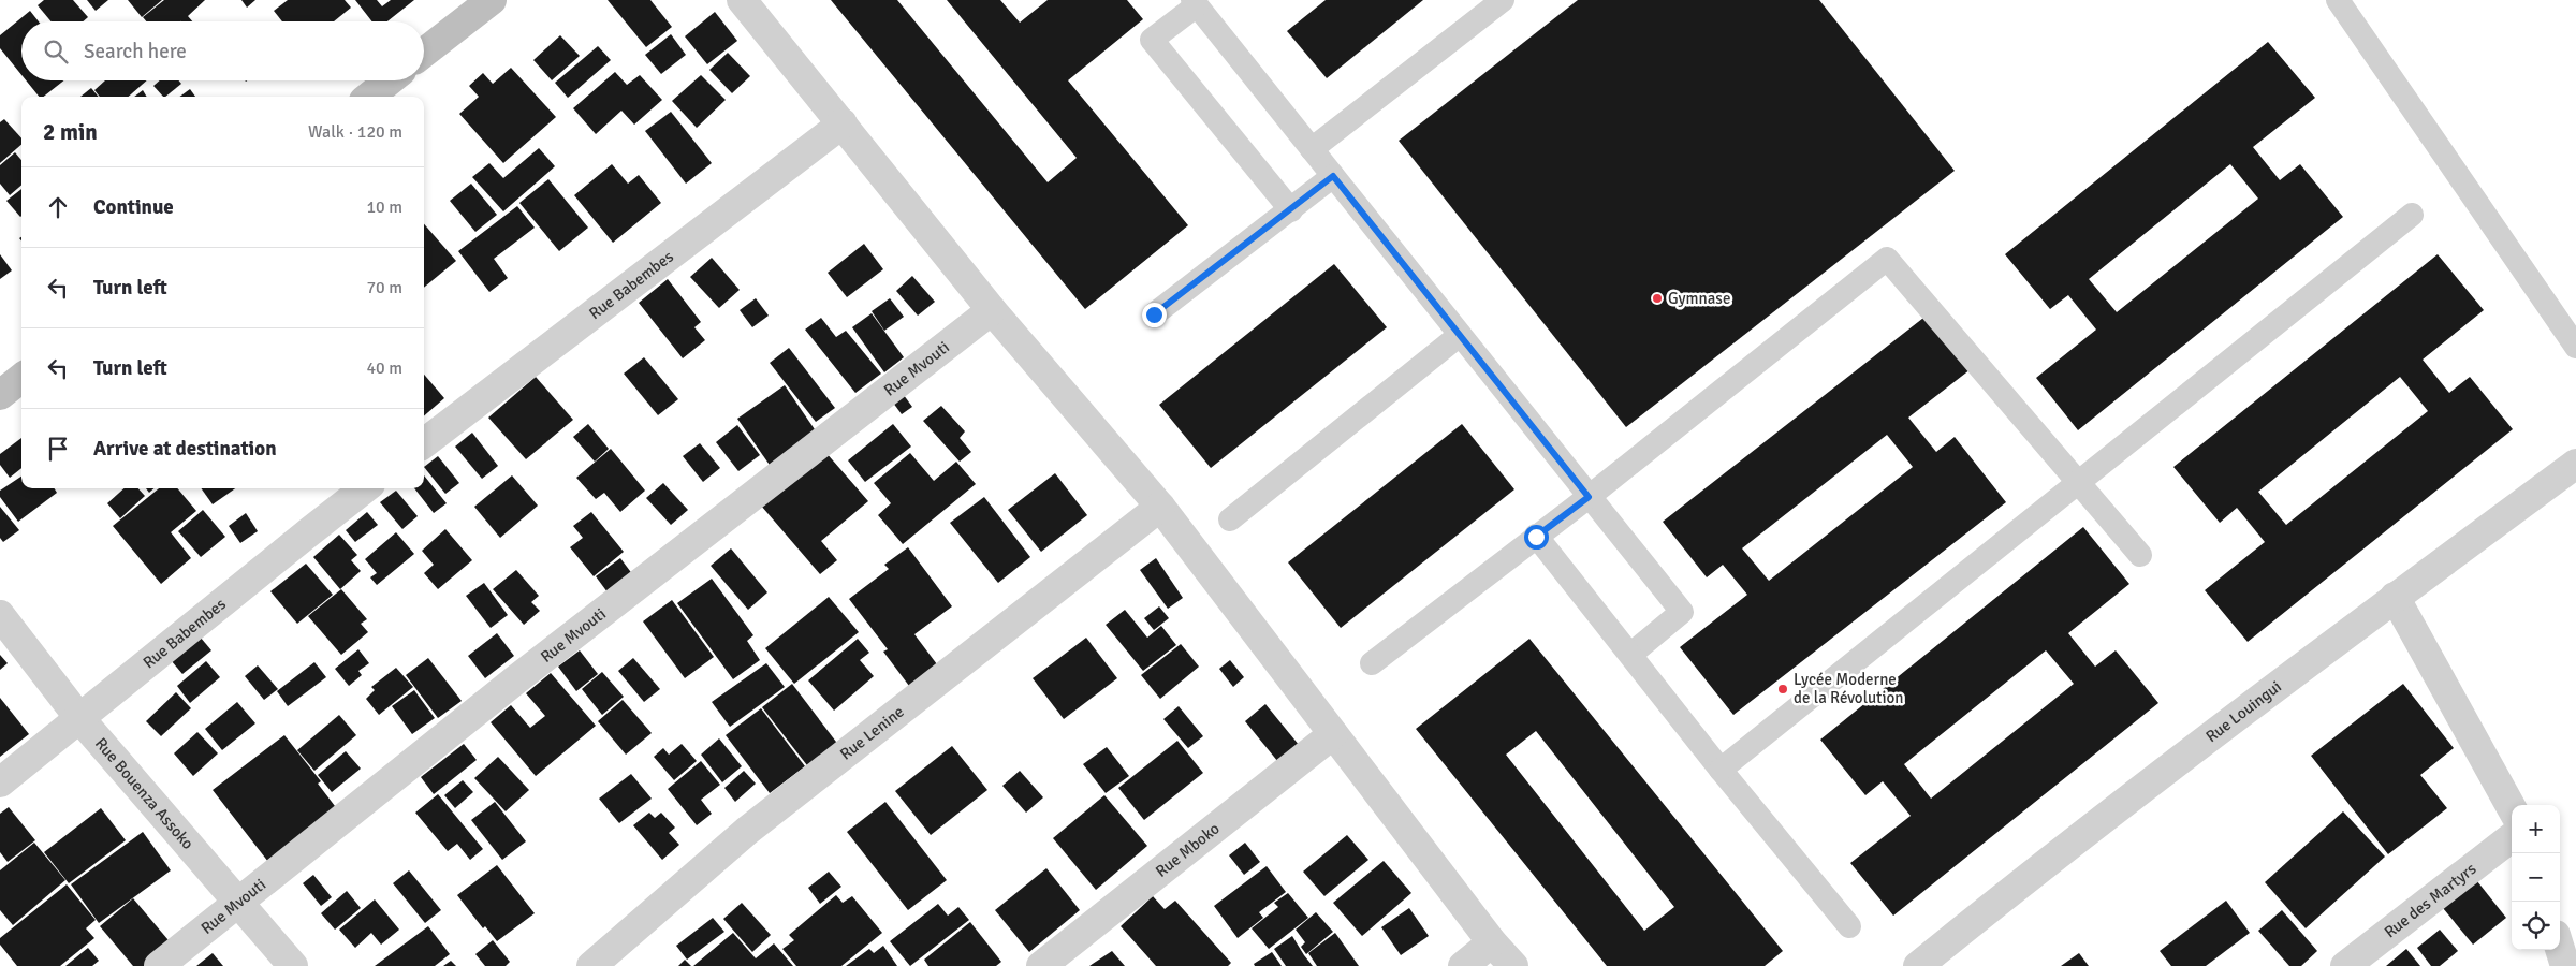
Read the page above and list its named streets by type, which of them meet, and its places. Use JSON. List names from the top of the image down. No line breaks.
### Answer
{"streets":{"street":["Rue Babembes","Rue Mvouti","Rue Louingui","Rue Lenine","Rue Bouenza Assoko","Rue Mboko","Rue des Martyrs"]},"crossings":[["Rue Babembes","Rue Bouenza Assoko"],["Rue Mvouti","Rue Bouenza Assoko"]],"places":["Gymnase","Lycée Moderne de la Révolution"],"page":{"search":"Search here","heading":["2 min","Walk · 120 m"],"list":[["Continue","10 m"],["Turn left","70 m"],["Turn left","40 m"],"Arrive at destination"],"map_buttons":["+","−"]}}
